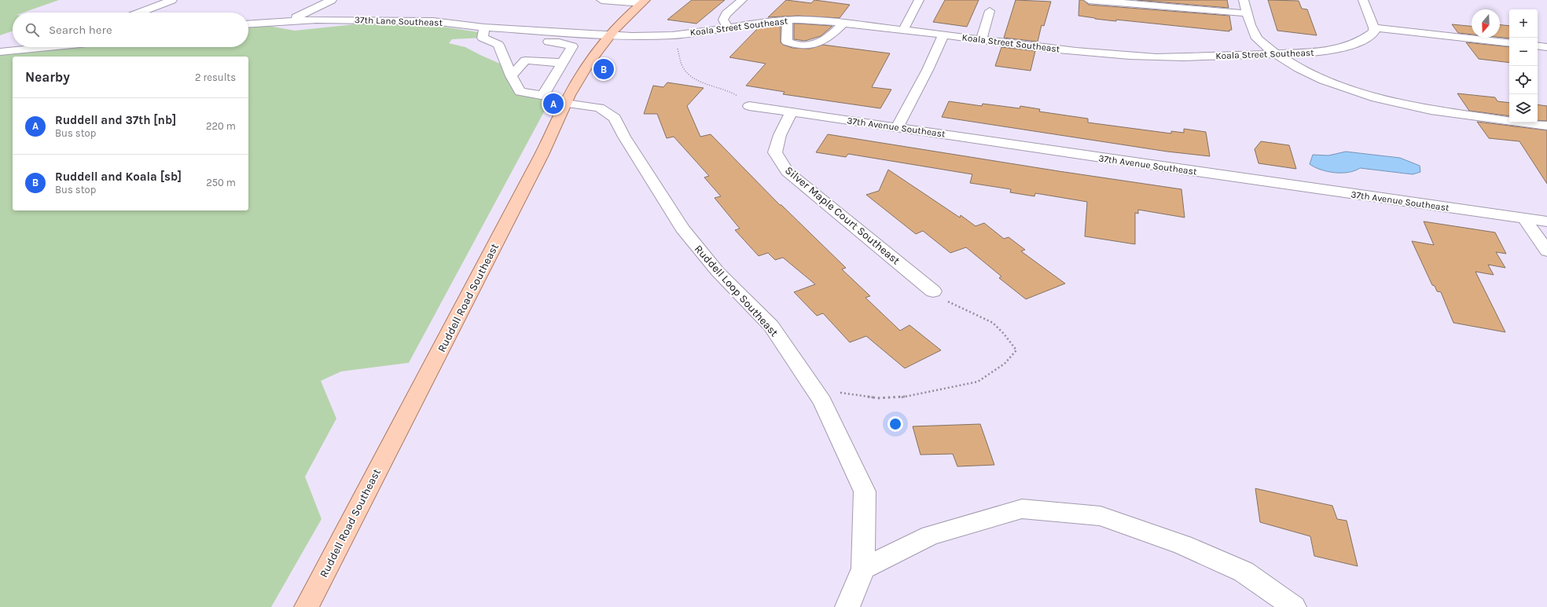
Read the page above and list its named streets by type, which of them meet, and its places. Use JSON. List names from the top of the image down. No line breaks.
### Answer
{"streets":{"main road":["Ruddell Road Southeast"],"street":["37th Lane Southeast","Koala Street Southeast","37th Avenue Southeast","Silver Maple Court Southeast","Ruddell Loop Southeast"]},"crossings":[["37th Lane Southeast","Koala Street Southeast"],["37th Lane Southeast","Ruddell Road Southeast"],["Koala Street Southeast","Ruddell Road Southeast"],["37th Avenue Southeast","Silver Maple Court Southeast"],["Ruddell Loop Southeast","Ruddell Road Southeast"]],"north":"bottom","page":{"map_buttons":["+","−"],"search":"Search here","heading":["Nearby","2 results"],"pins":["B","A"],"list":[{"mark":"A","name":"Ruddell and 37th [nb]","note":"Bus stop","value":"220 m"},{"mark":"B","name":"Ruddell and Koala [sb]","note":"Bus stop","value":"250 m"}]}}
